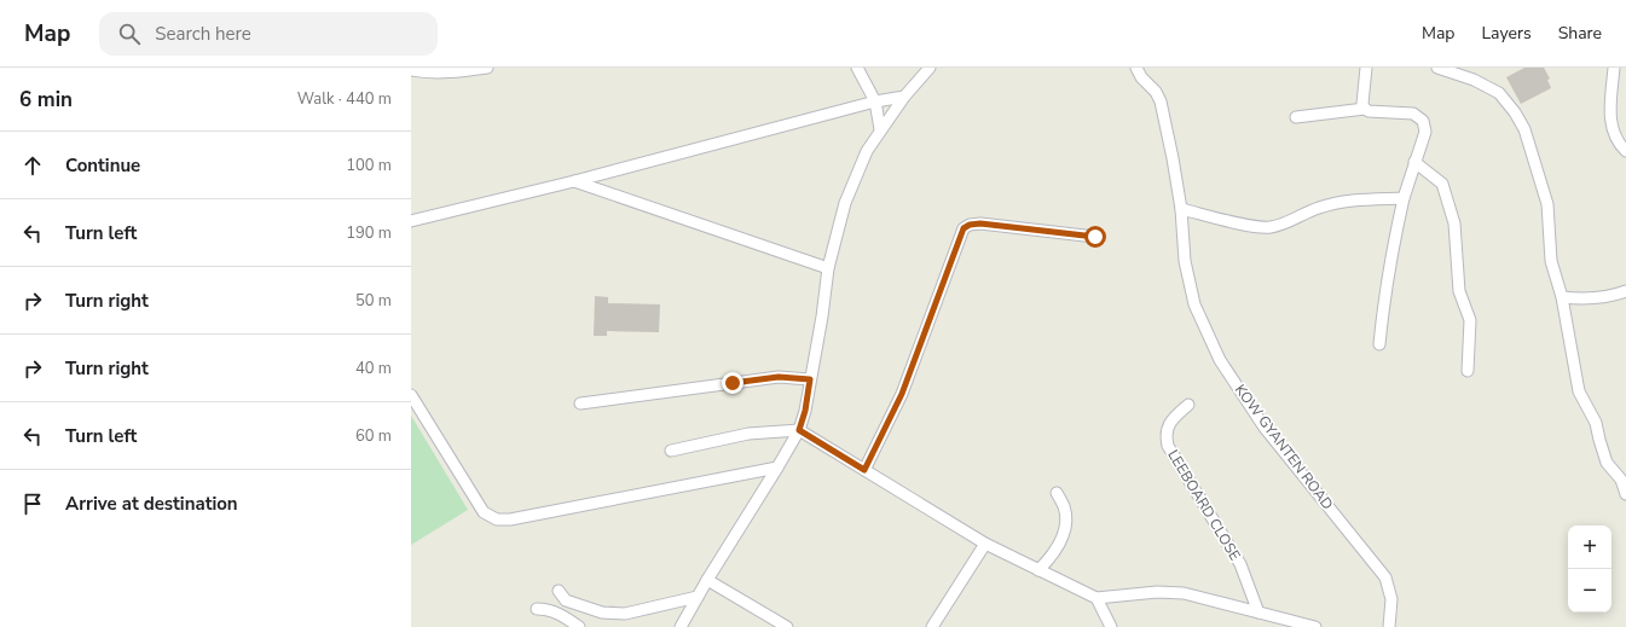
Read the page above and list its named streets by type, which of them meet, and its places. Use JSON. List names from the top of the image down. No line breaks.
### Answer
{"streets":{"street":["KOW GYANTEN ROAD","LEEBOARD CLOSE"]},"page":{"header":"Map","search":"Search here","nav":["Map","Layers","Share"],"heading":["6 min","Walk · 440 m"],"list":[["Continue","100 m"],["Turn left","190 m"],["Turn right","50 m"],["Turn right","40 m"],["Turn left","60 m"],"Arrive at destination"],"map_buttons":["+","−"]}}
